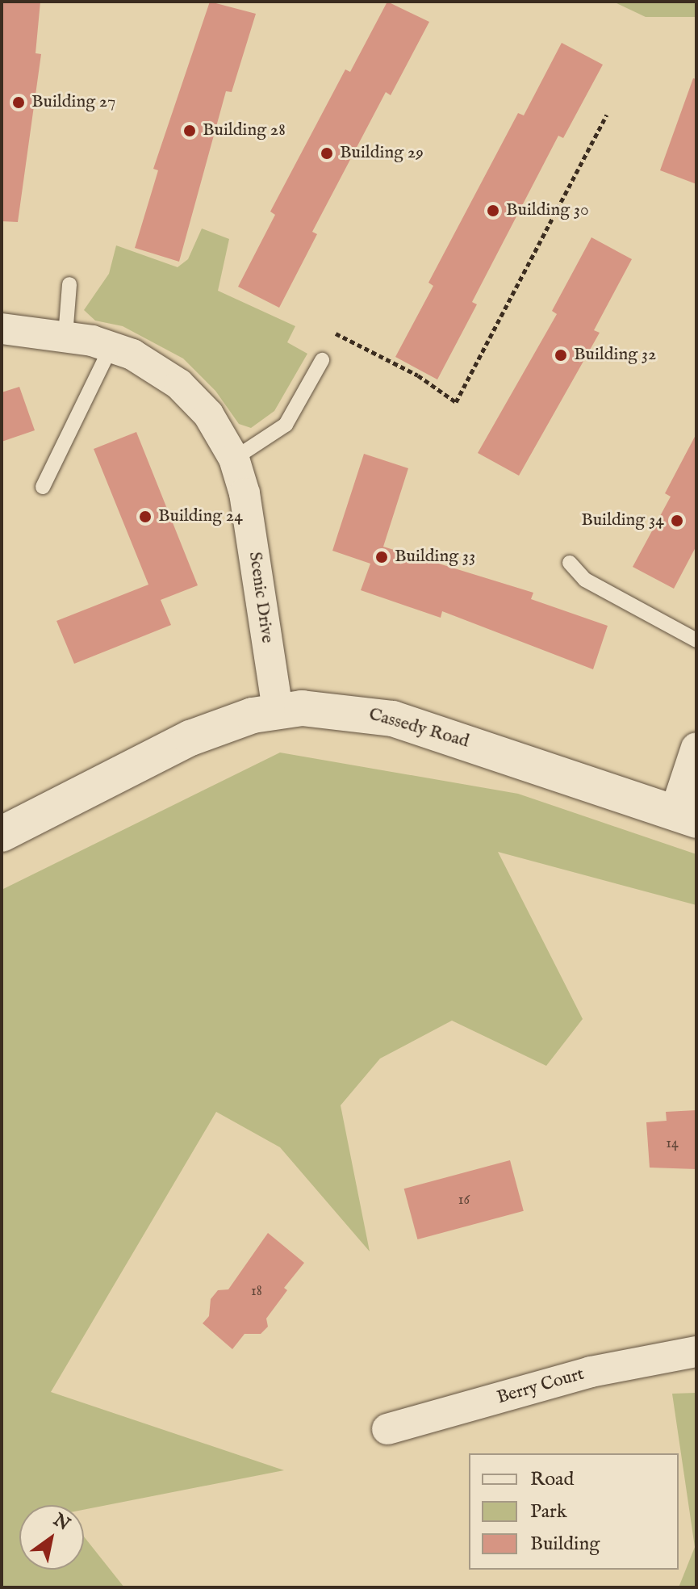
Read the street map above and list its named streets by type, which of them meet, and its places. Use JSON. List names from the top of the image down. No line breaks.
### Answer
{"streets":{"street":["Scenic Drive","Cassedy Road","Berry Court"]},"crossings":[["Scenic Drive","Cassedy Road"]],"places":["Building 27","Building 28","Building 29","Building 30","Building 32","Building 24","Building 34","Building 33"],"house_numbers":["14","16","18"],"legend":["Road","Park","Building"],"north":"top right"}
